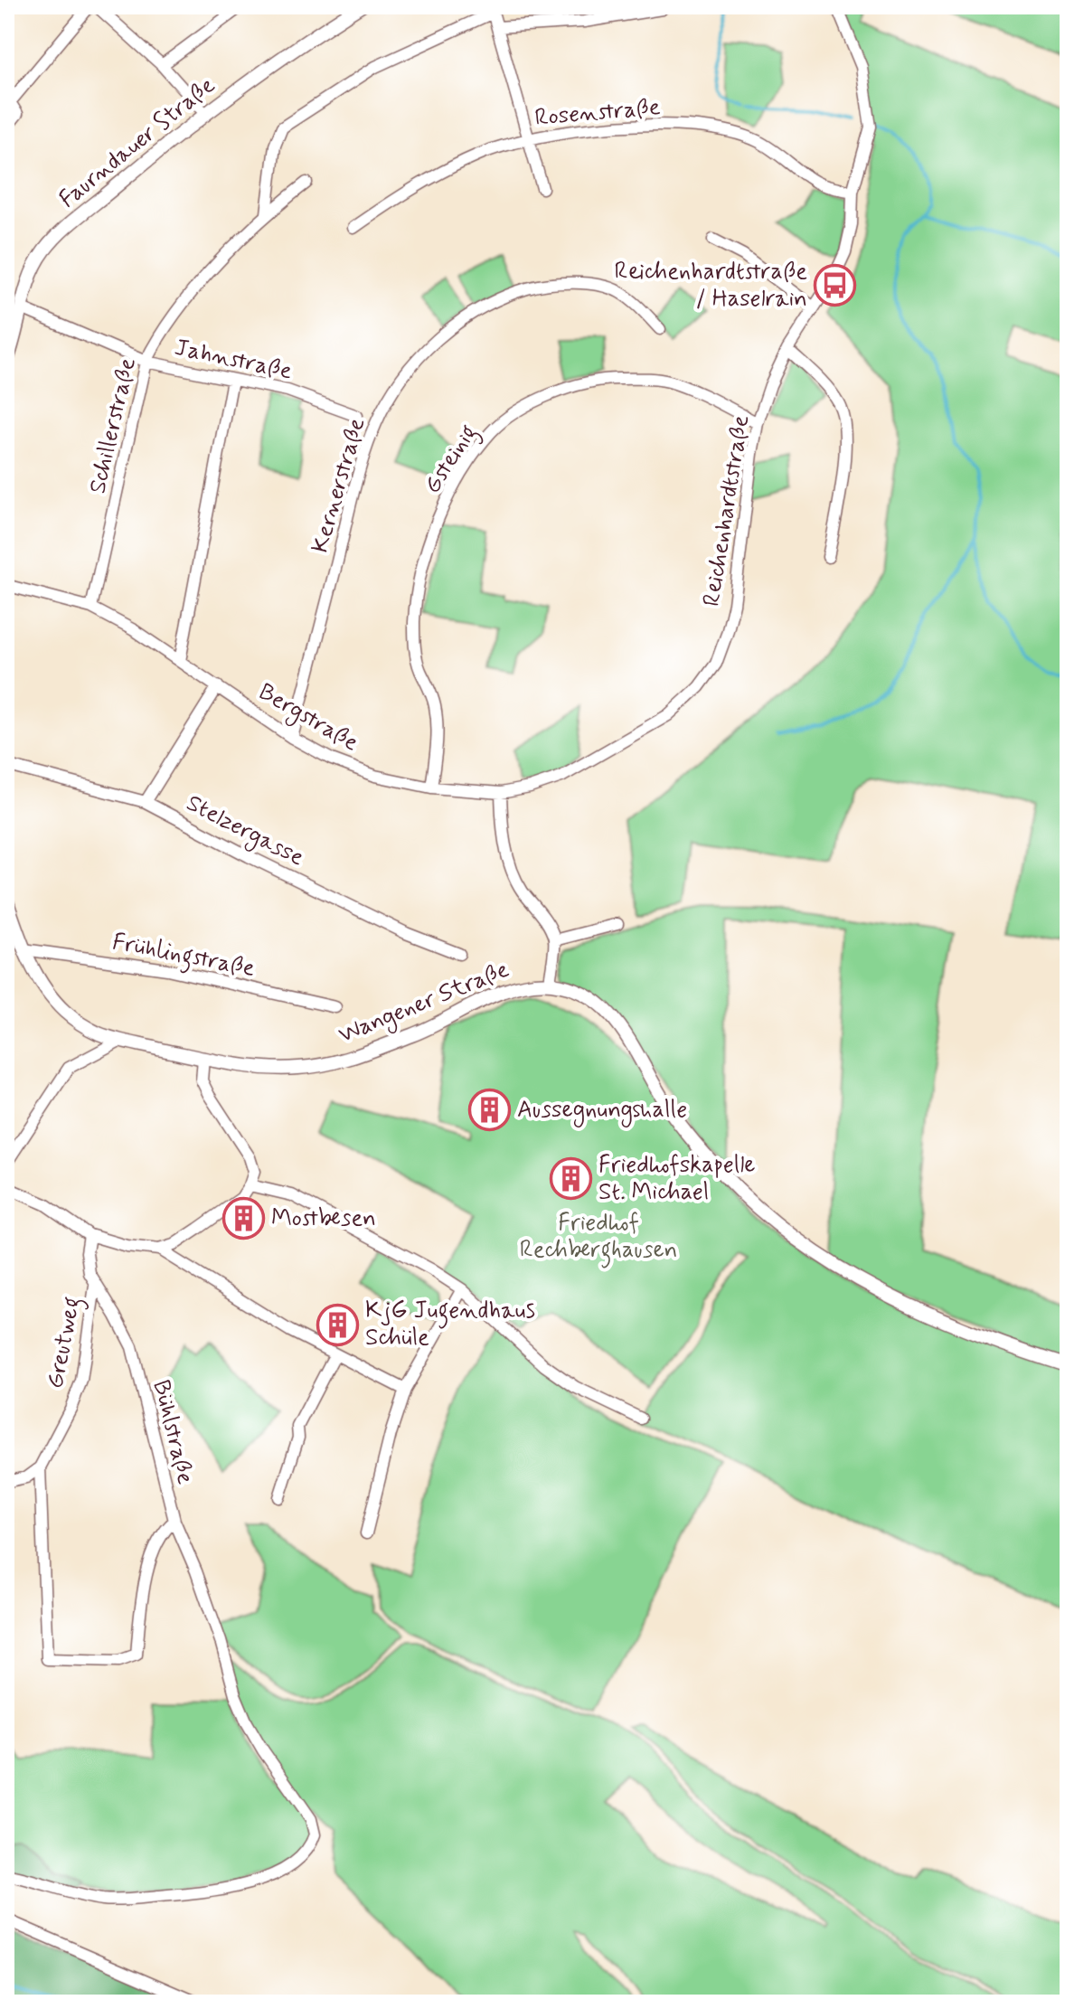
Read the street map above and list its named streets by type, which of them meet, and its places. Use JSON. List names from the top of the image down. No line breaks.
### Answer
{"streets":{"street":["Rosenstraße","Faurndauer Straße","Jahnstraße","Schillerstraße","Gsteinig","Kernerstraße","Reichenhardtstraße","Bergstraße","Stelzergasse","Frühlingstraße","Wangener Straße","Greutweg","Bühlstraße"]},"crossings":[["Rosenstraße","Reichenhardtstraße"],["Faurndauer Straße","Jahnstraße"],["Jahnstraße","Schillerstraße"],["Schillerstraße","Bergstraße"],["Gsteinig","Reichenhardtstraße"],["Gsteinig","Bergstraße"],["Kernerstraße","Bergstraße"],["Reichenhardtstraße","Bergstraße"],["Frühlingstraße","Wangener Straße"],["Greutweg","Bühlstraße"]],"parks":["Friedhof Rechberghausen"],"places":{"bus stop":["Reichenhardtstraße / Haselrain"],"building":["Aussegnungshalle","Friedhofskapelle St. Michael","Mostbesen","KjG Jugendhaus Schüle"]}}
